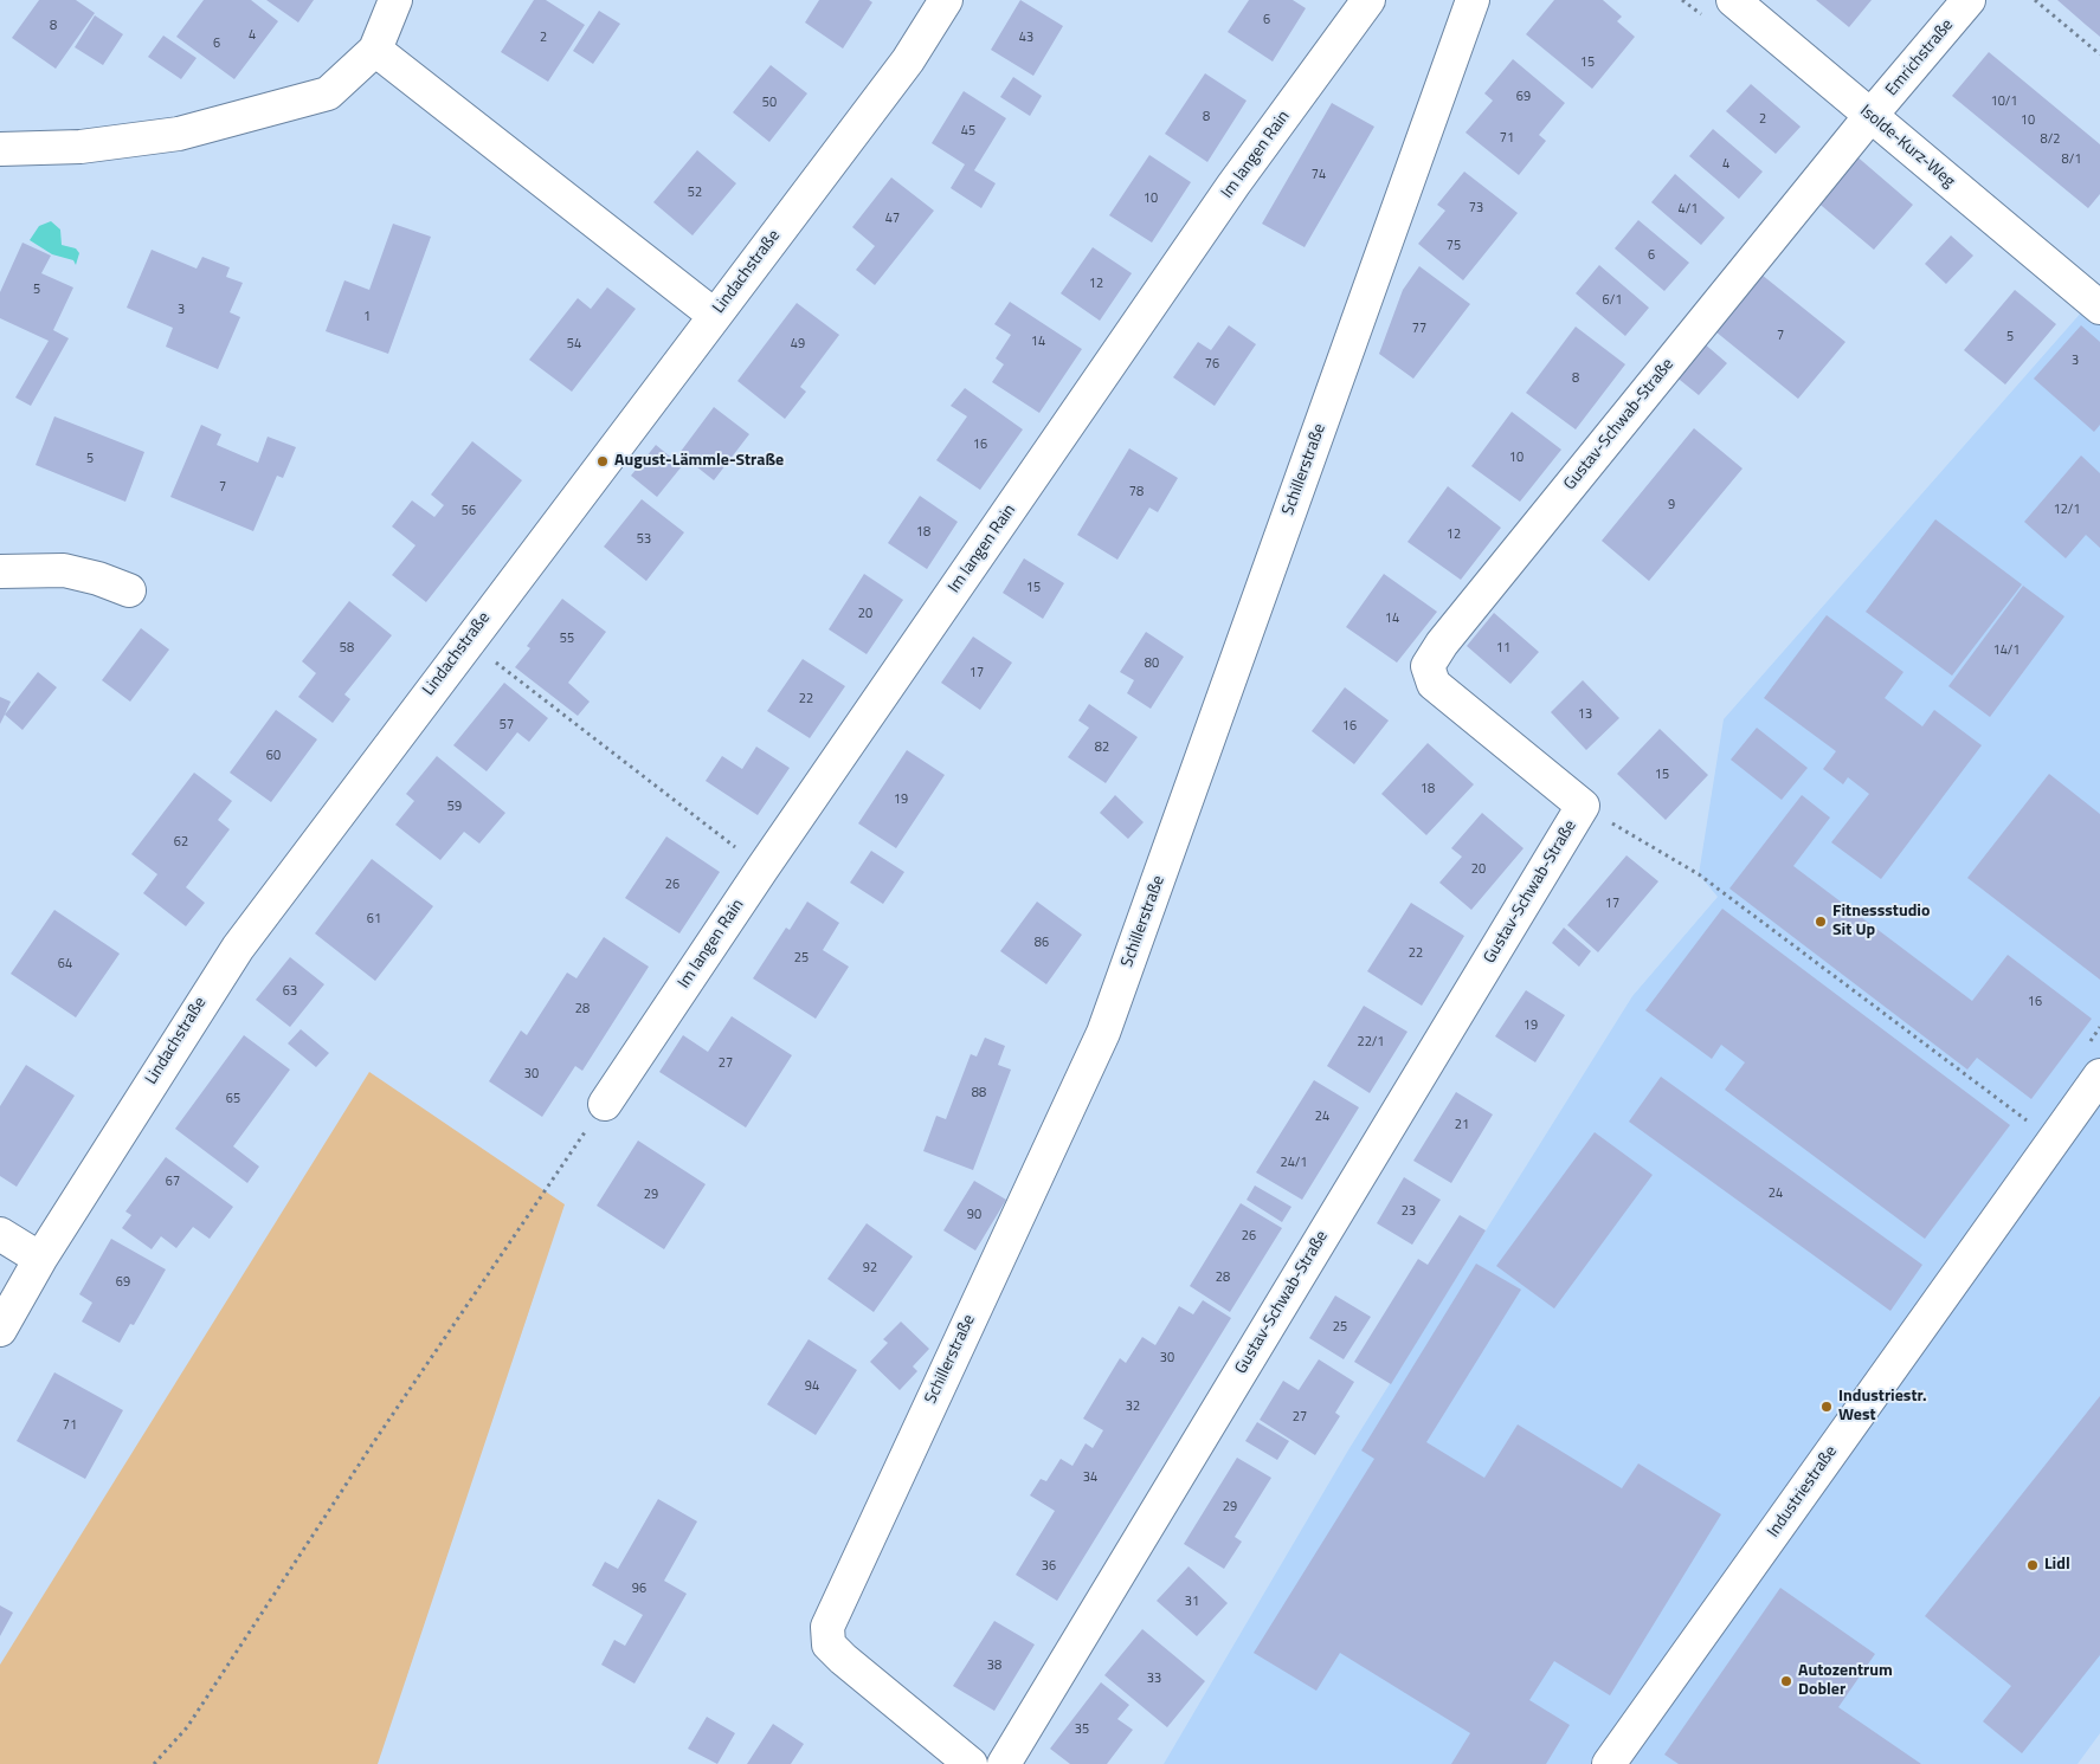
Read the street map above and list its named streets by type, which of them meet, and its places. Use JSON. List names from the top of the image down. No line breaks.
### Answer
{"streets":{"street":["Emrichstraße","Isolde-Kurz-Weg","Im langen Rain","Lindachstraße","Gustav-Schwab-Straße","Schillerstraße","Industriestraße"]},"crossings":[["Emrichstraße","Isolde-Kurz-Weg"],["Emrichstraße","Gustav-Schwab-Straße"],["Isolde-Kurz-Weg","Gustav-Schwab-Straße"]],"places":["August-Lämmle-Straße","Fitnessstudio Sit Up","Industriestr. West","Lidl","Autozentrum Dobler"],"house_numbers":["6","8","4","2","43","6","15","69","10/1","50","8","2","10","45","71","8/2","8/1","4","74","52","10","73","4/1","47","75","6","12","5","6/1","3","1","77","7","5","14","54","49","3","76","8","16","10","5","7","78","9","12/1","56","18","12","53","15","20","14","55","58","11","14/1","80","17","22","13","57","16","82","60","15","18","19","59","62","20","26","17","61","86","22","25","64","63","16","28","19","22/1","27","30","88","65","24","21","24/1","67","24","29","23","90","26","92","28","69","25","30","94","32","27","71","34","29","36","96","31","38","33","35"]}
